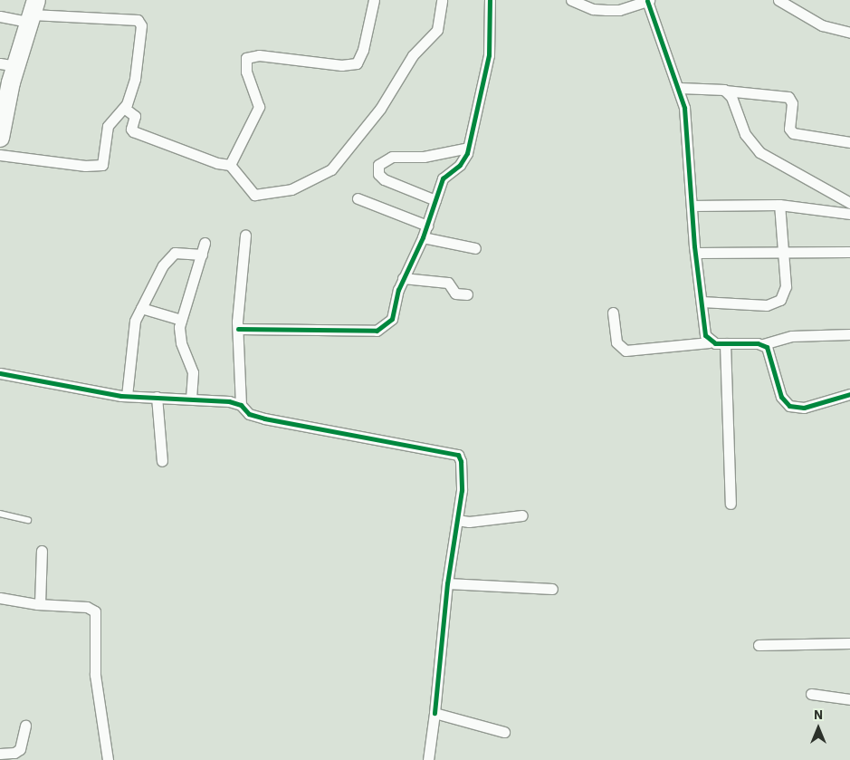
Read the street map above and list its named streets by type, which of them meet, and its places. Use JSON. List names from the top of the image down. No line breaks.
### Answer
{"north":"top"}
